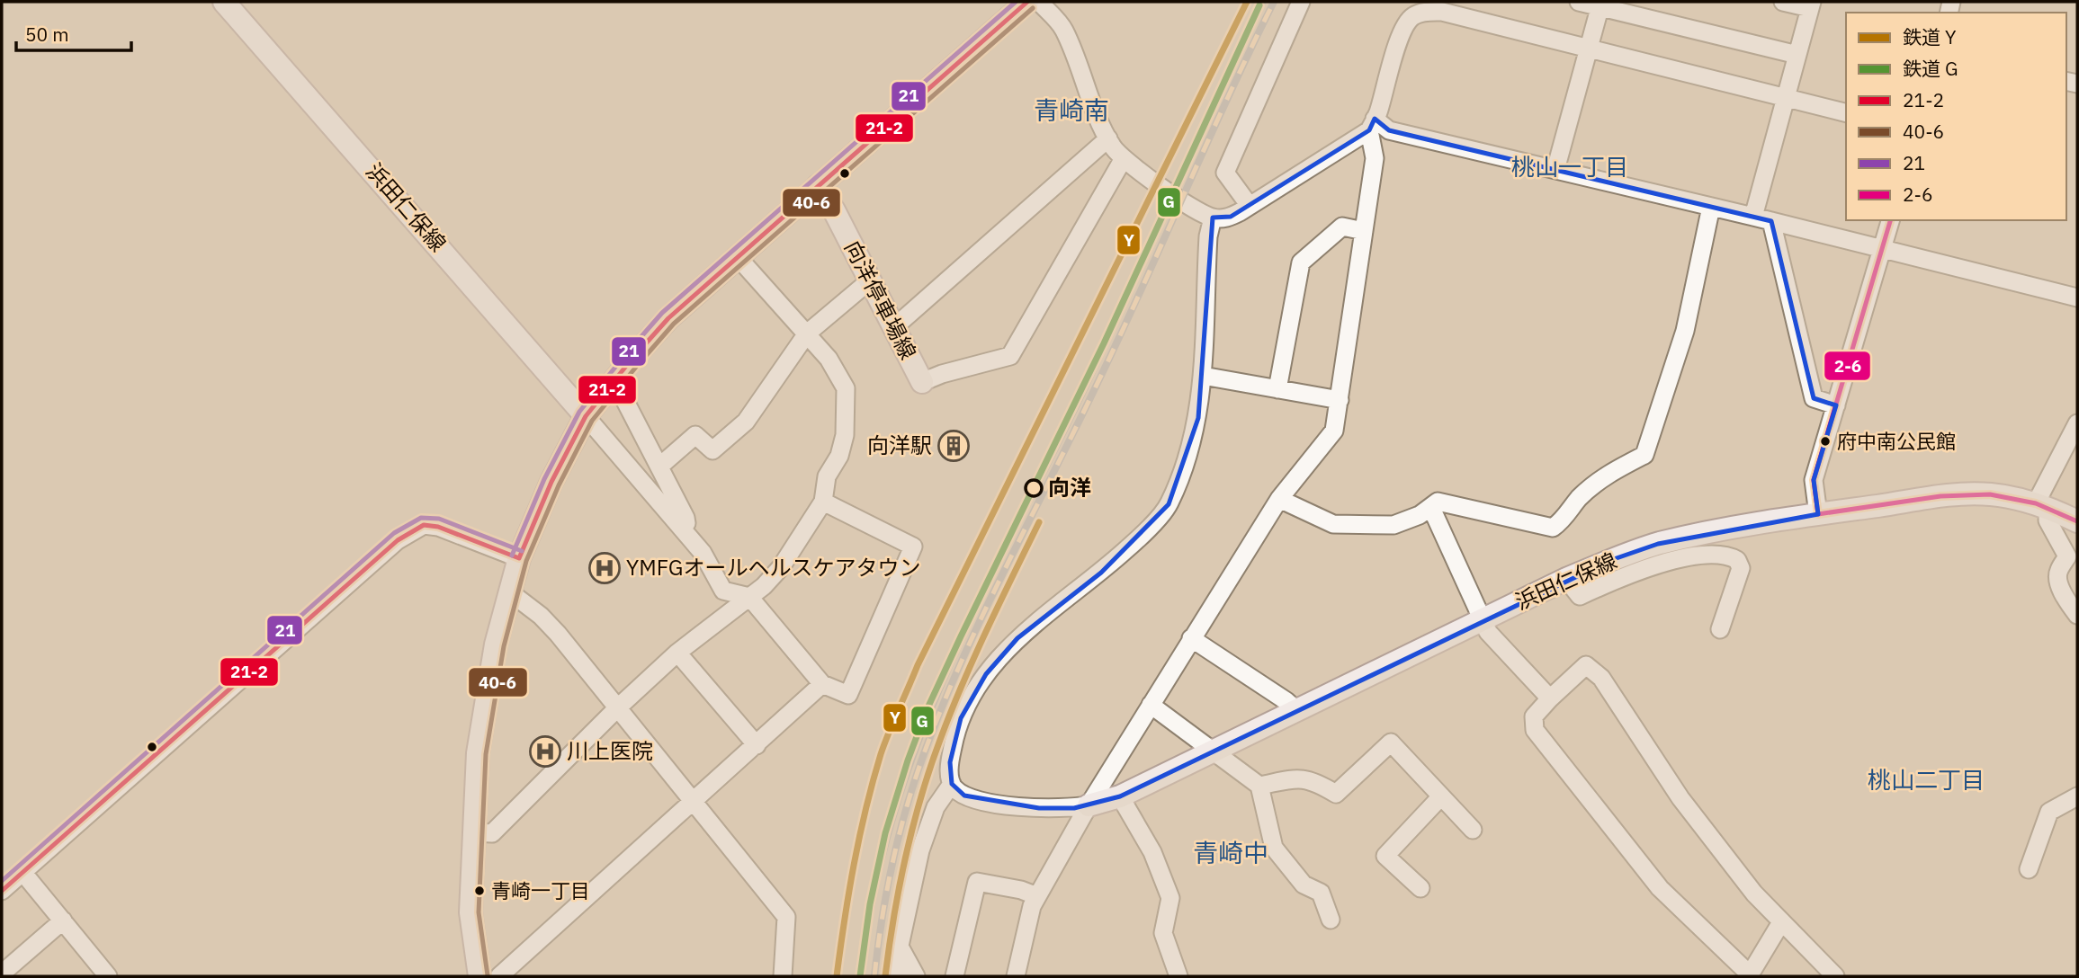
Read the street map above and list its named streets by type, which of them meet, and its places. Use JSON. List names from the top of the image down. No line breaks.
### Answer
{"streets":{"main road":["浜田仁保線","向洋停車場線"]},"districts":["青崎南","桃山一丁目","桃山二丁目","青崎中"],"places":{"other":["府中南公民館","向洋","青崎一丁目"],"building":["向洋駅"],"hospital":["YMFGオールヘルスケアタウン","川上医院"]},"lines":["rail line Y","transit line 21-2","transit line 21","rail line G","transit line 40-6","transit line 2-6"],"legend":["鉄道 Y","鉄道 G","21-2","40-6","21","2-6"],"scale_bar":"50 m"}
